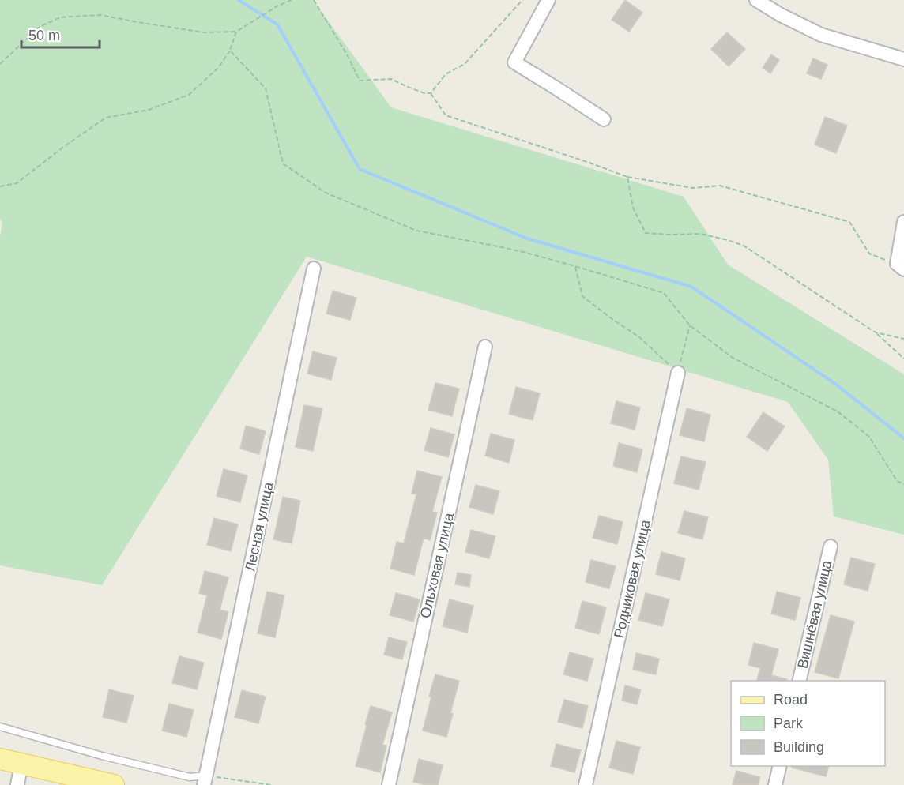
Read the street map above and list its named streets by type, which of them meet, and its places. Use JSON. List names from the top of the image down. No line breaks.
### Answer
{"streets":{"street":["Лесная улица","Ольховая улица","Родниковая улица","Вишнёвая улица"]},"legend":["Road","Park","Building"],"scale_bar":"50 m"}
